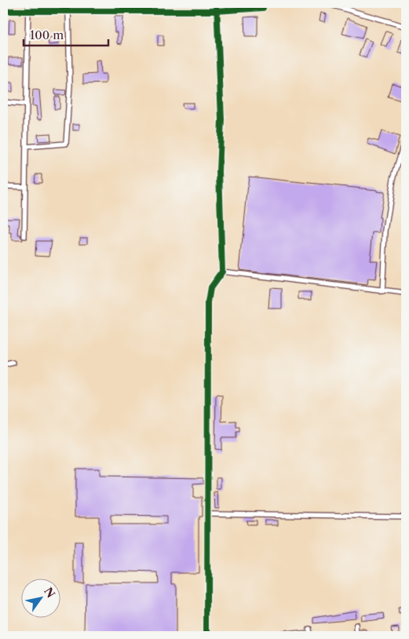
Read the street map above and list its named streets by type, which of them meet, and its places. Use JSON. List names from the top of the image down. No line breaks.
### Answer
{"scale_bar":"100 m","north":"top right"}
